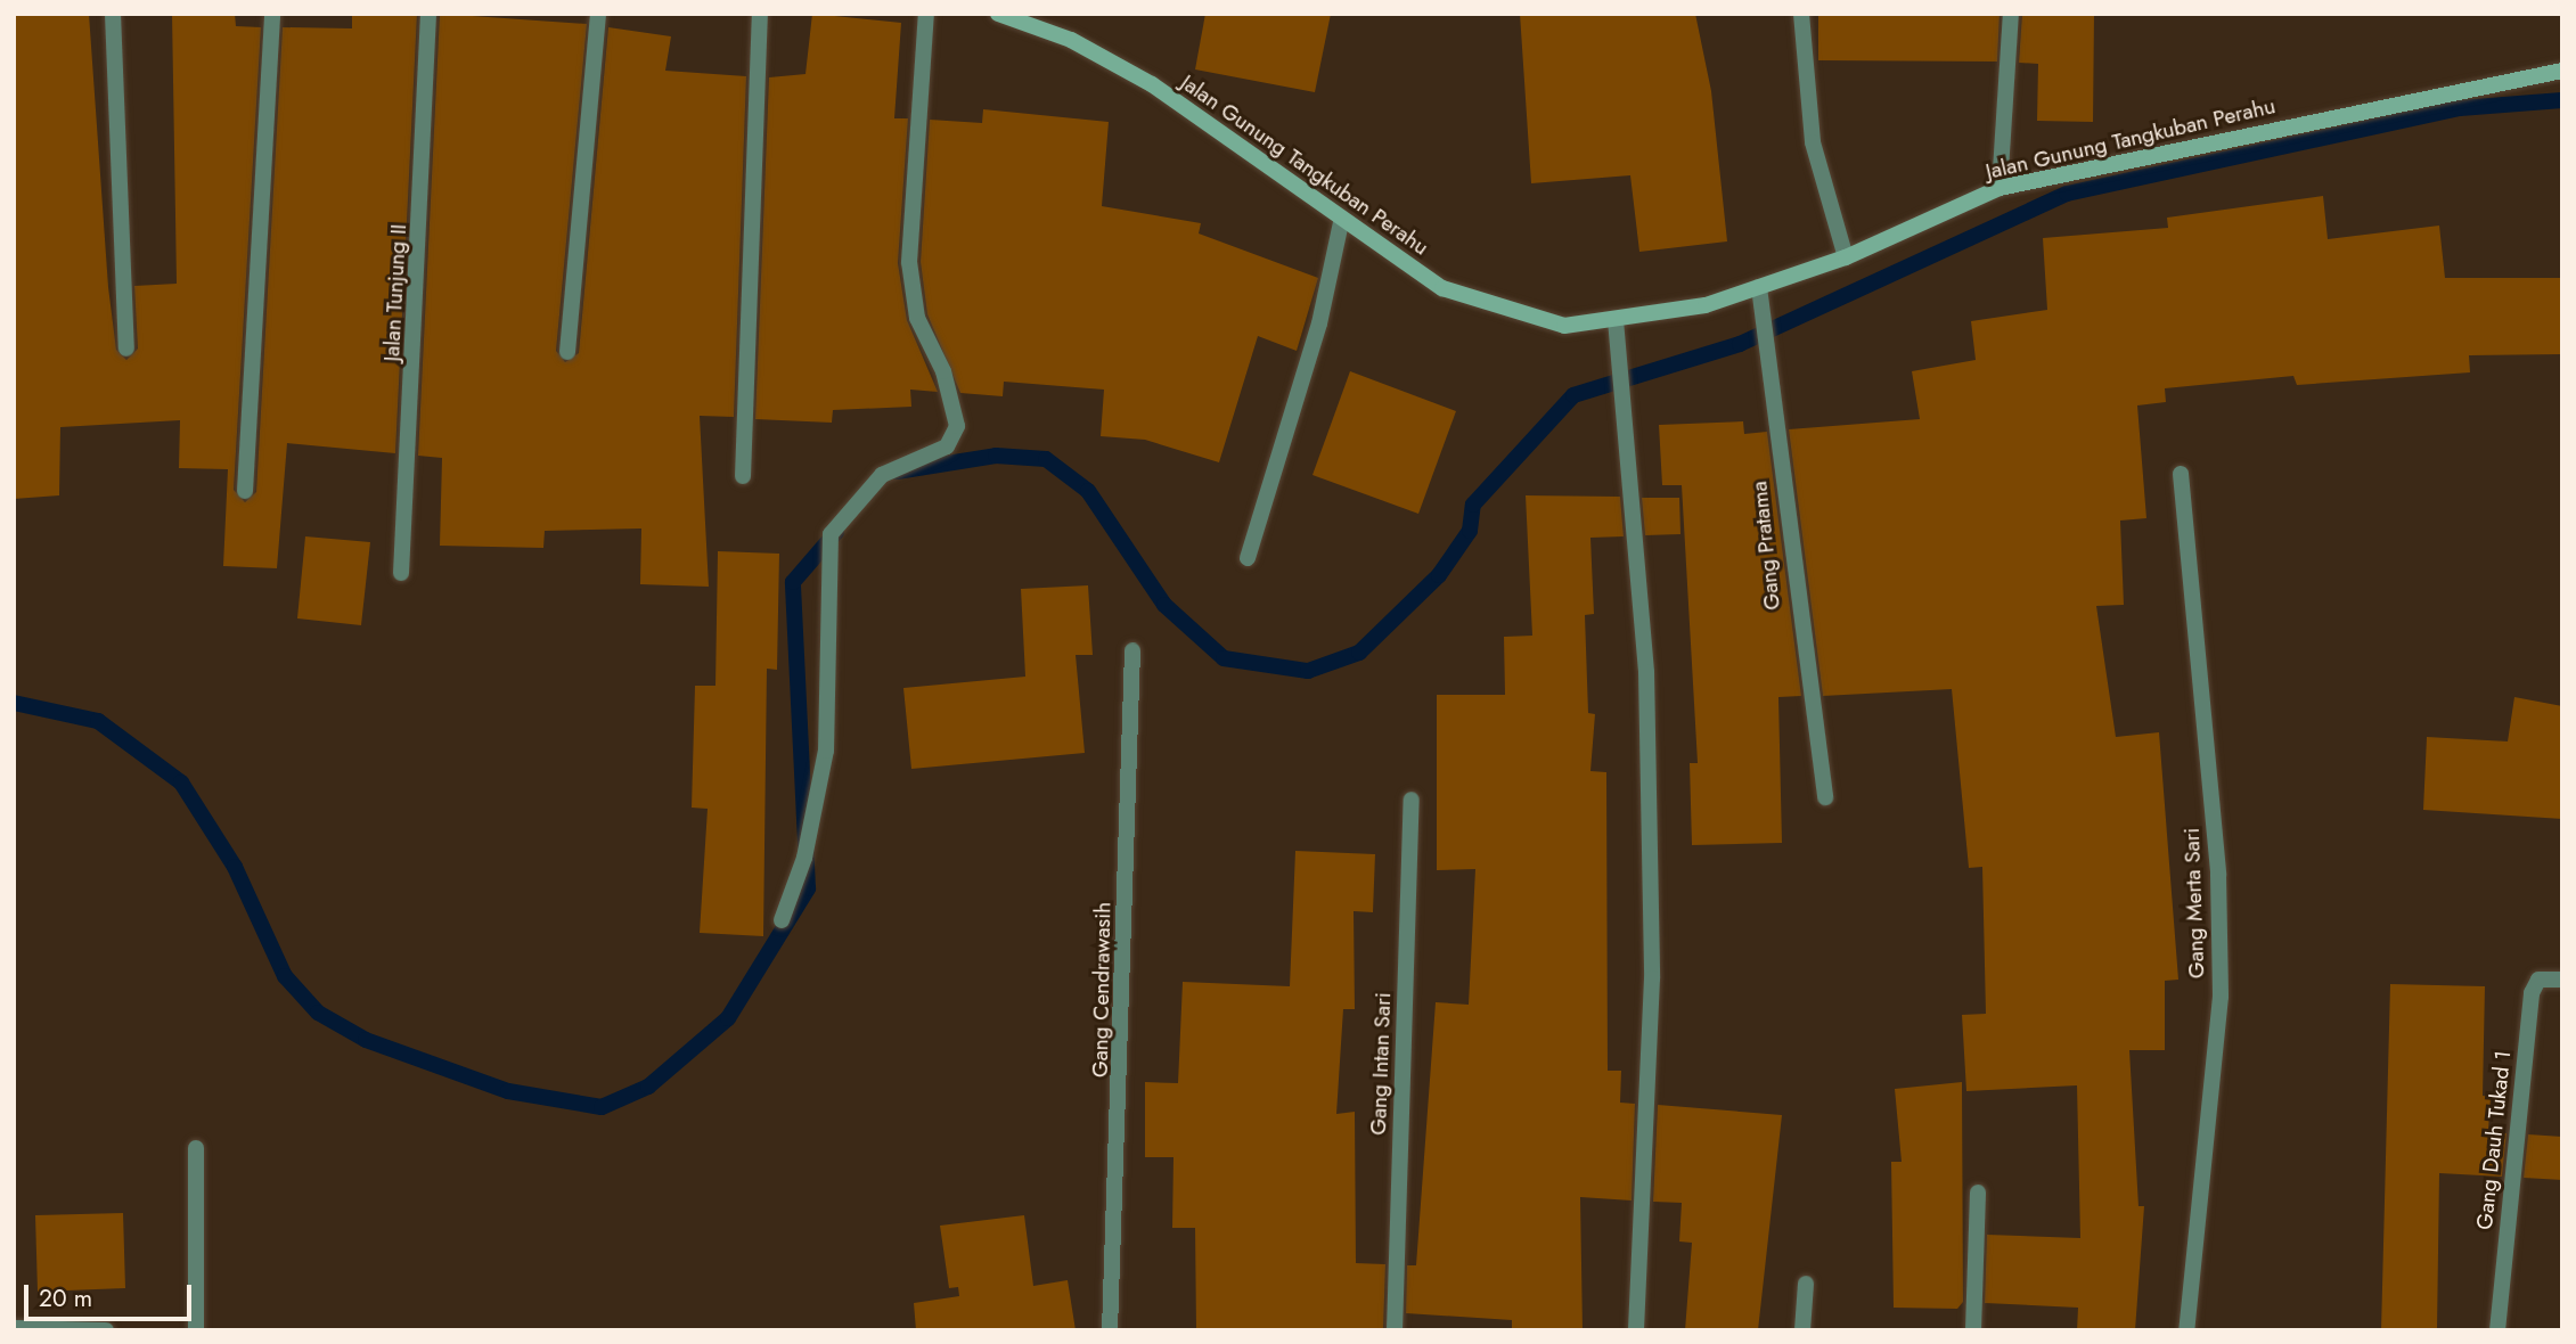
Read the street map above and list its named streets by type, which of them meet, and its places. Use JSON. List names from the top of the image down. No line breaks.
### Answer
{"streets":{"street":["Jalan Gunung Tangkuban Perahu","Jalan Tunjung II","Gang Pratama","Gang Merta Sari","Gang Cendrawasih","Gang Intan Sari","Gang Dauh Tukad 1"]},"crossings":[["Jalan Gunung Tangkuban Perahu","Gang Pratama"]],"scale_bar":"20 m"}
